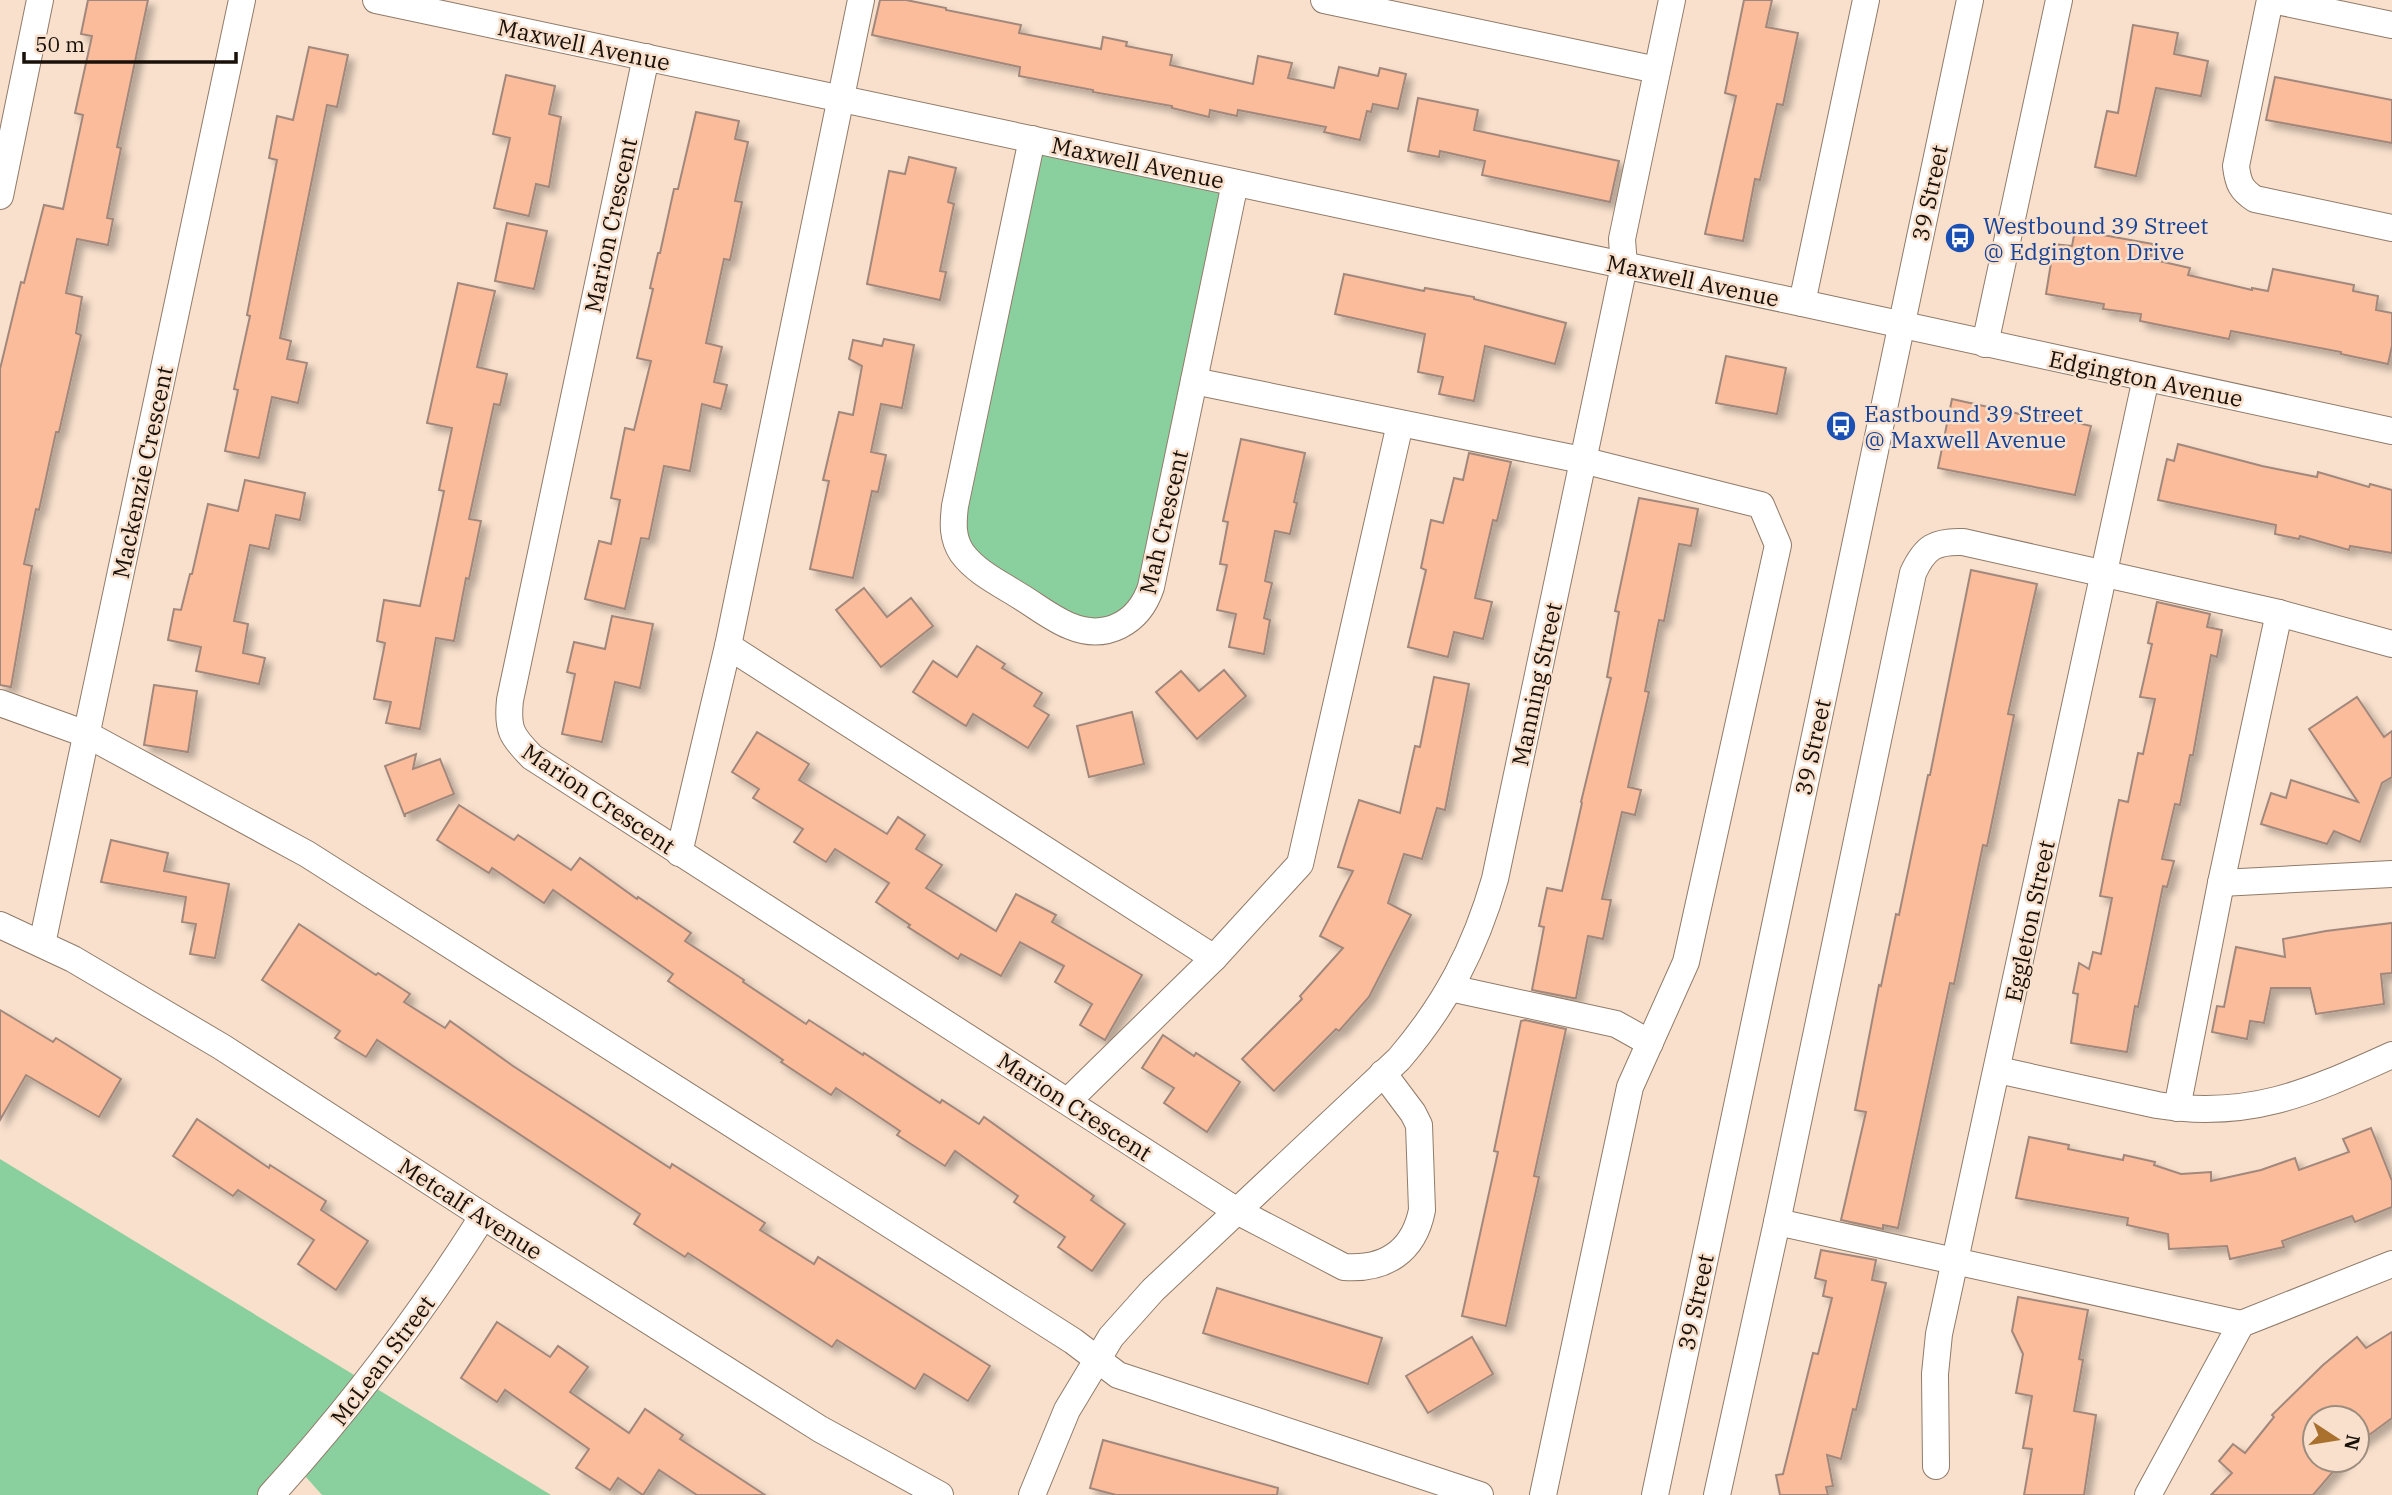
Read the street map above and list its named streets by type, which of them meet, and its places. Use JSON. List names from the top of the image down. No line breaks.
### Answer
{"streets":{"street":["Maxwell Avenue","39 Street","Marion Crescent","Edgington Avenue","Mackenzie Crescent","Mah Crescent","Manning Street","Eggleton Street","Metcalf Avenue","McLean Street"]},"crossings":[["Maxwell Avenue","39 Street"],["Maxwell Avenue","Marion Crescent"],["Maxwell Avenue","Edgington Avenue"],["Maxwell Avenue","Mah Crescent"],["Maxwell Avenue","Manning Street"],["39 Street","Edgington Avenue"],["Marion Crescent","Manning Street"],["Edgington Avenue","Eggleton Street"],["Mackenzie Crescent","Metcalf Avenue"],["Metcalf Avenue","McLean Street"]],"places":{"bus stop":["Westbound 39 Street @ Edgington Drive","Eastbound 39 Street @ Maxwell Avenue"]},"scale_bar":"50 m","north":"right"}
